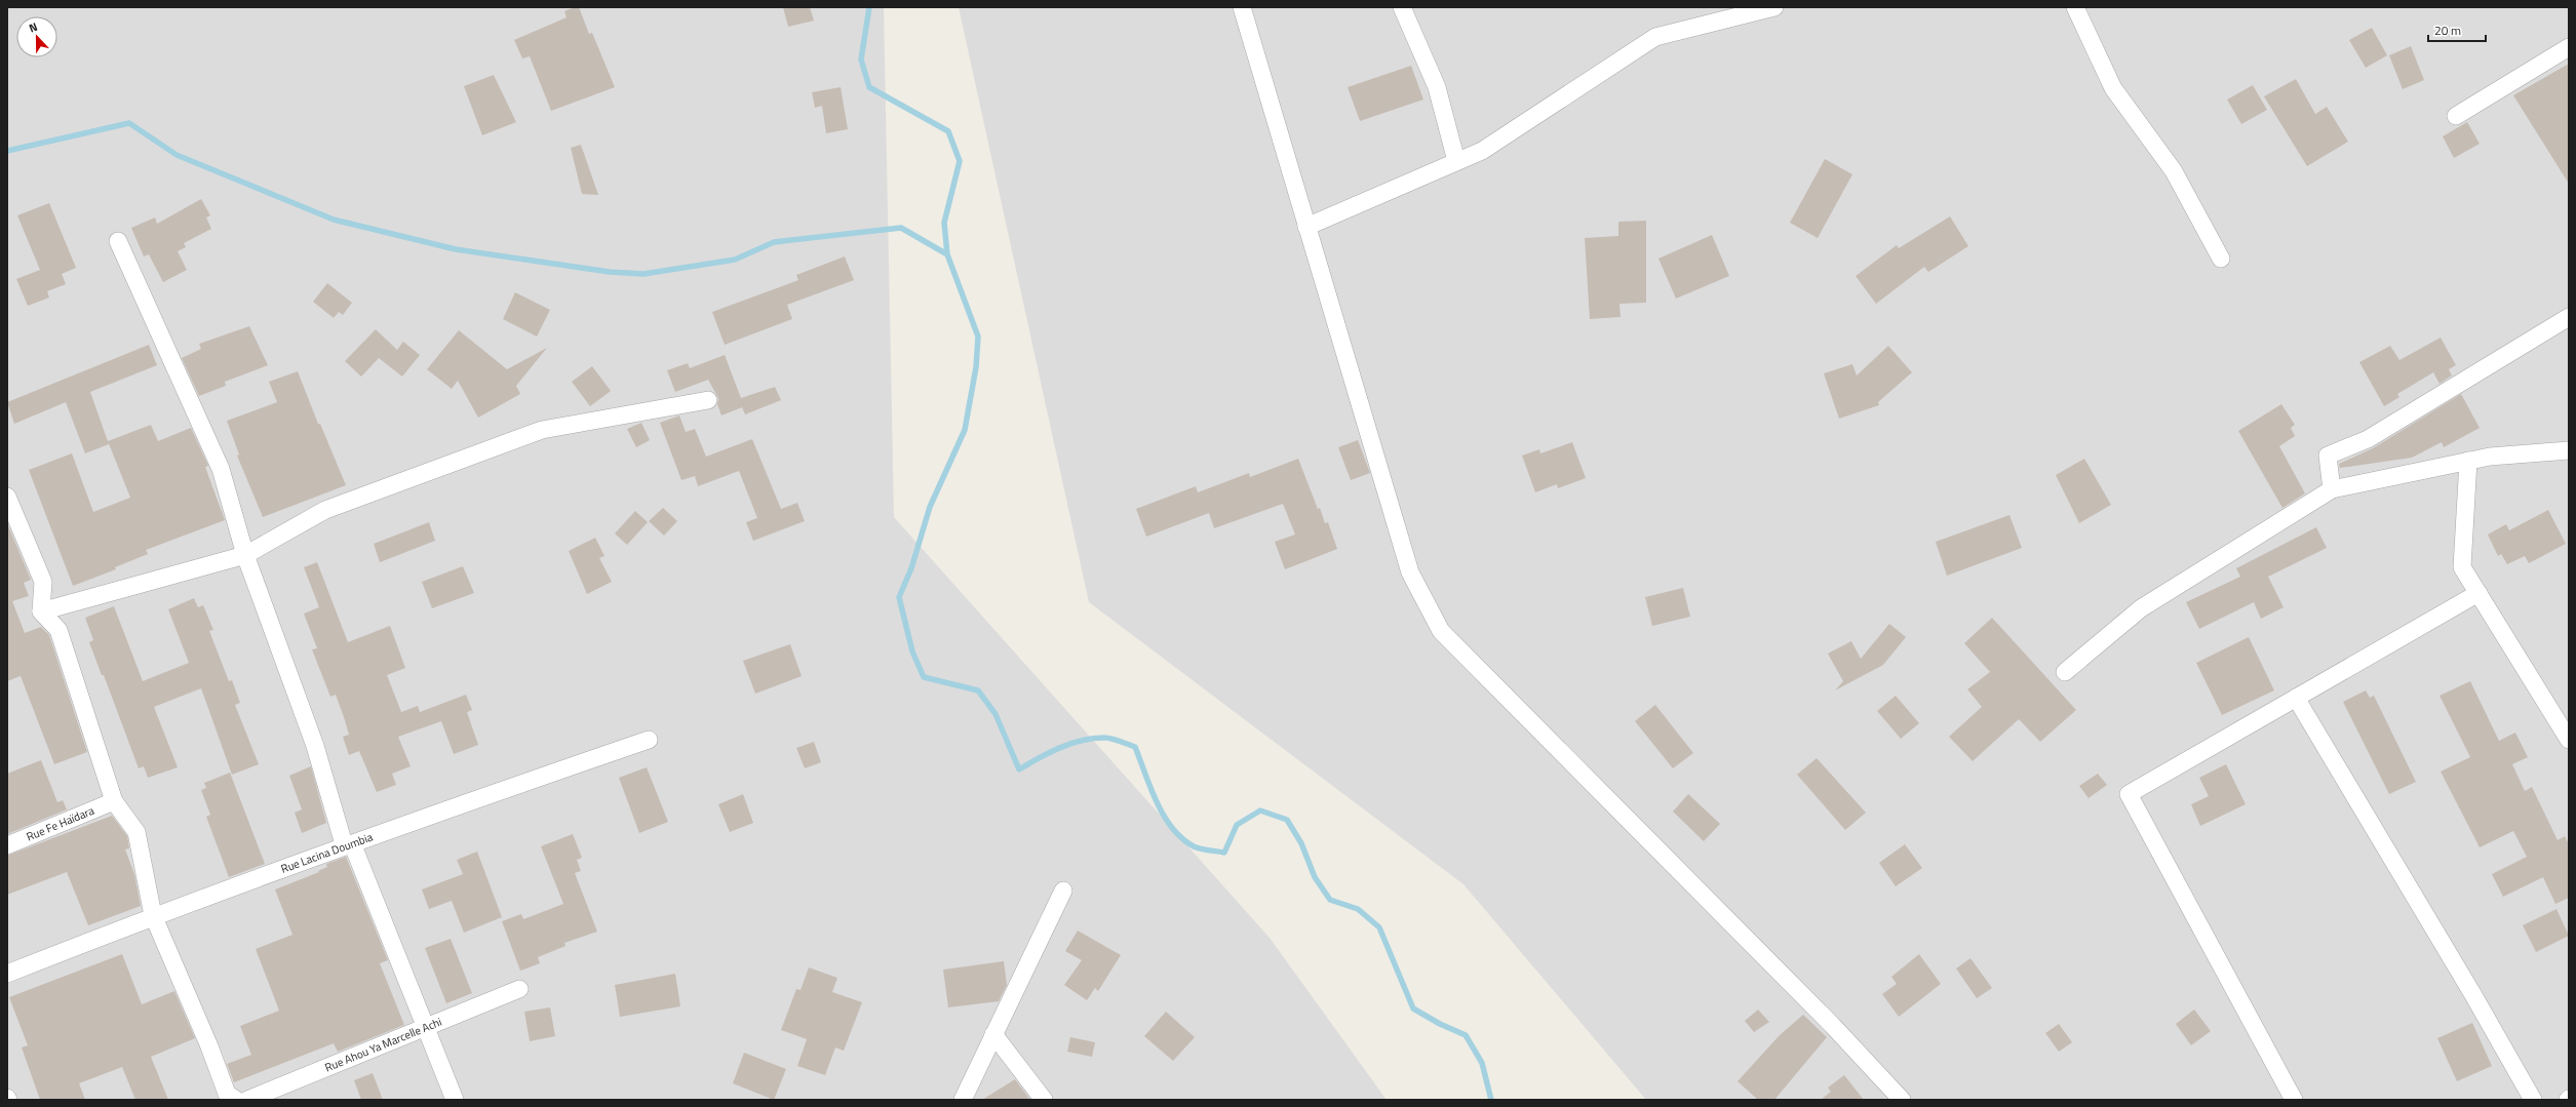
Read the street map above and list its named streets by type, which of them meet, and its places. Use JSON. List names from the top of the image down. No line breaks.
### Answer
{"streets":{"street":["Rue Fe Haïdara","Rue Lacina Doumbia","Rue Ahou Ya Marcelle Achi"]},"scale_bar":"20 m","north":"top"}
